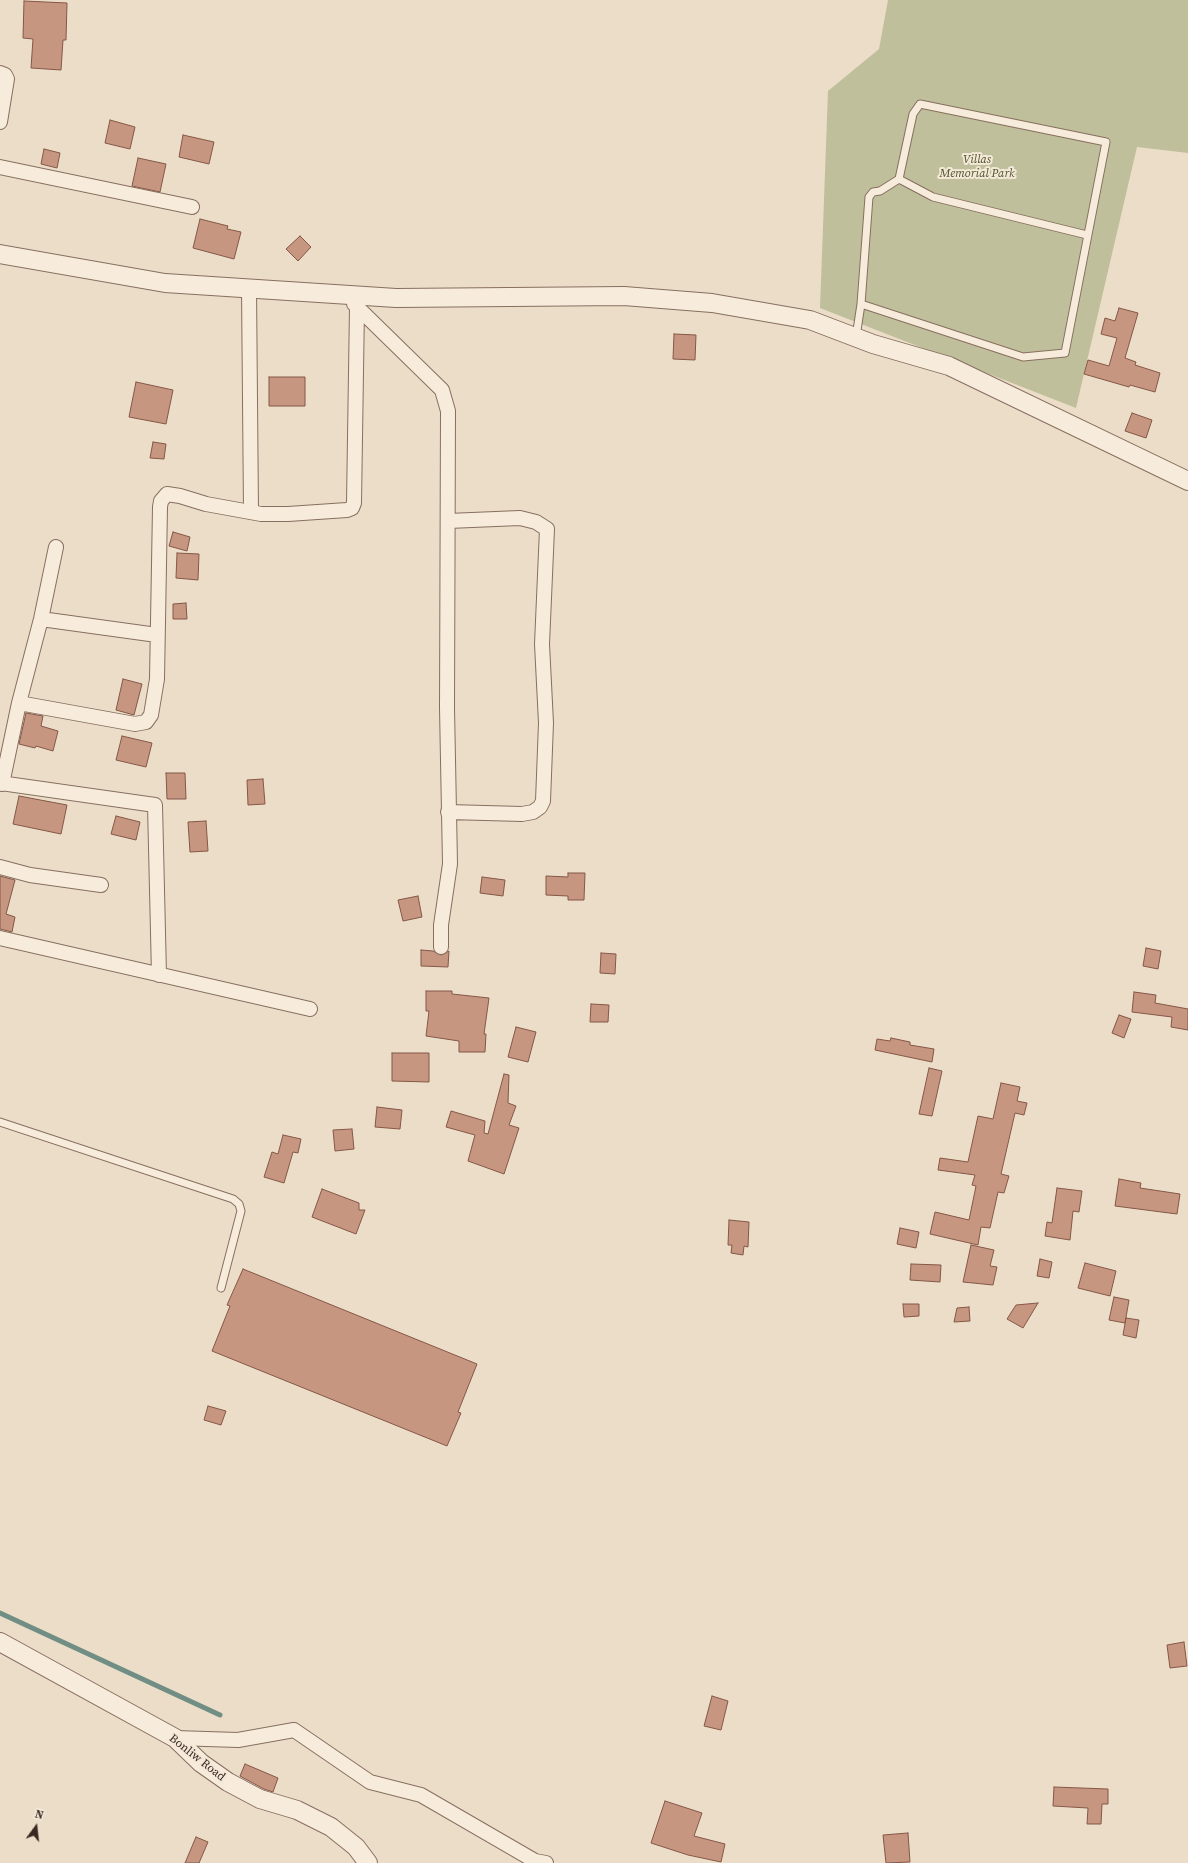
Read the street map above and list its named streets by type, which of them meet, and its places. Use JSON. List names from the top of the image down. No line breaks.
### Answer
{"streets":{"street":["Bonliw Road"]},"parks":["Villas Memorial Park"],"north":"top"}
